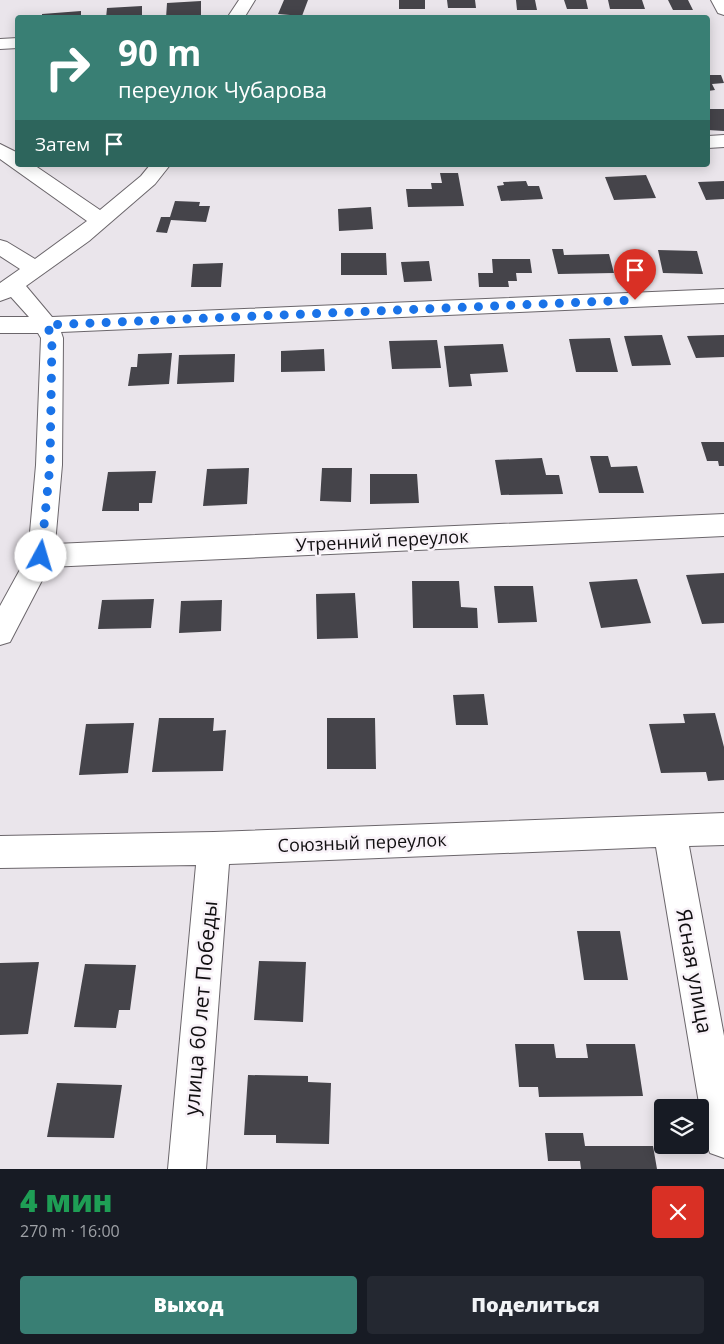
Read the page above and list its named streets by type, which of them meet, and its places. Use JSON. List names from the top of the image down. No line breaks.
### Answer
{"streets":{"street":["Утренний переулок","Союзный переулок","Ясная улица","улица 60 лет Победы"]},"crossings":[["Союзный переулок","Ясная улица"],["Союзный переулок","улица 60 лет Победы"]],"page":{"turn":["90 m","переулок Чубарова"],"then":"Затем","heading":["4 мин","270 m · 16:00"],"buttons":["Выход","Поделиться"]}}
